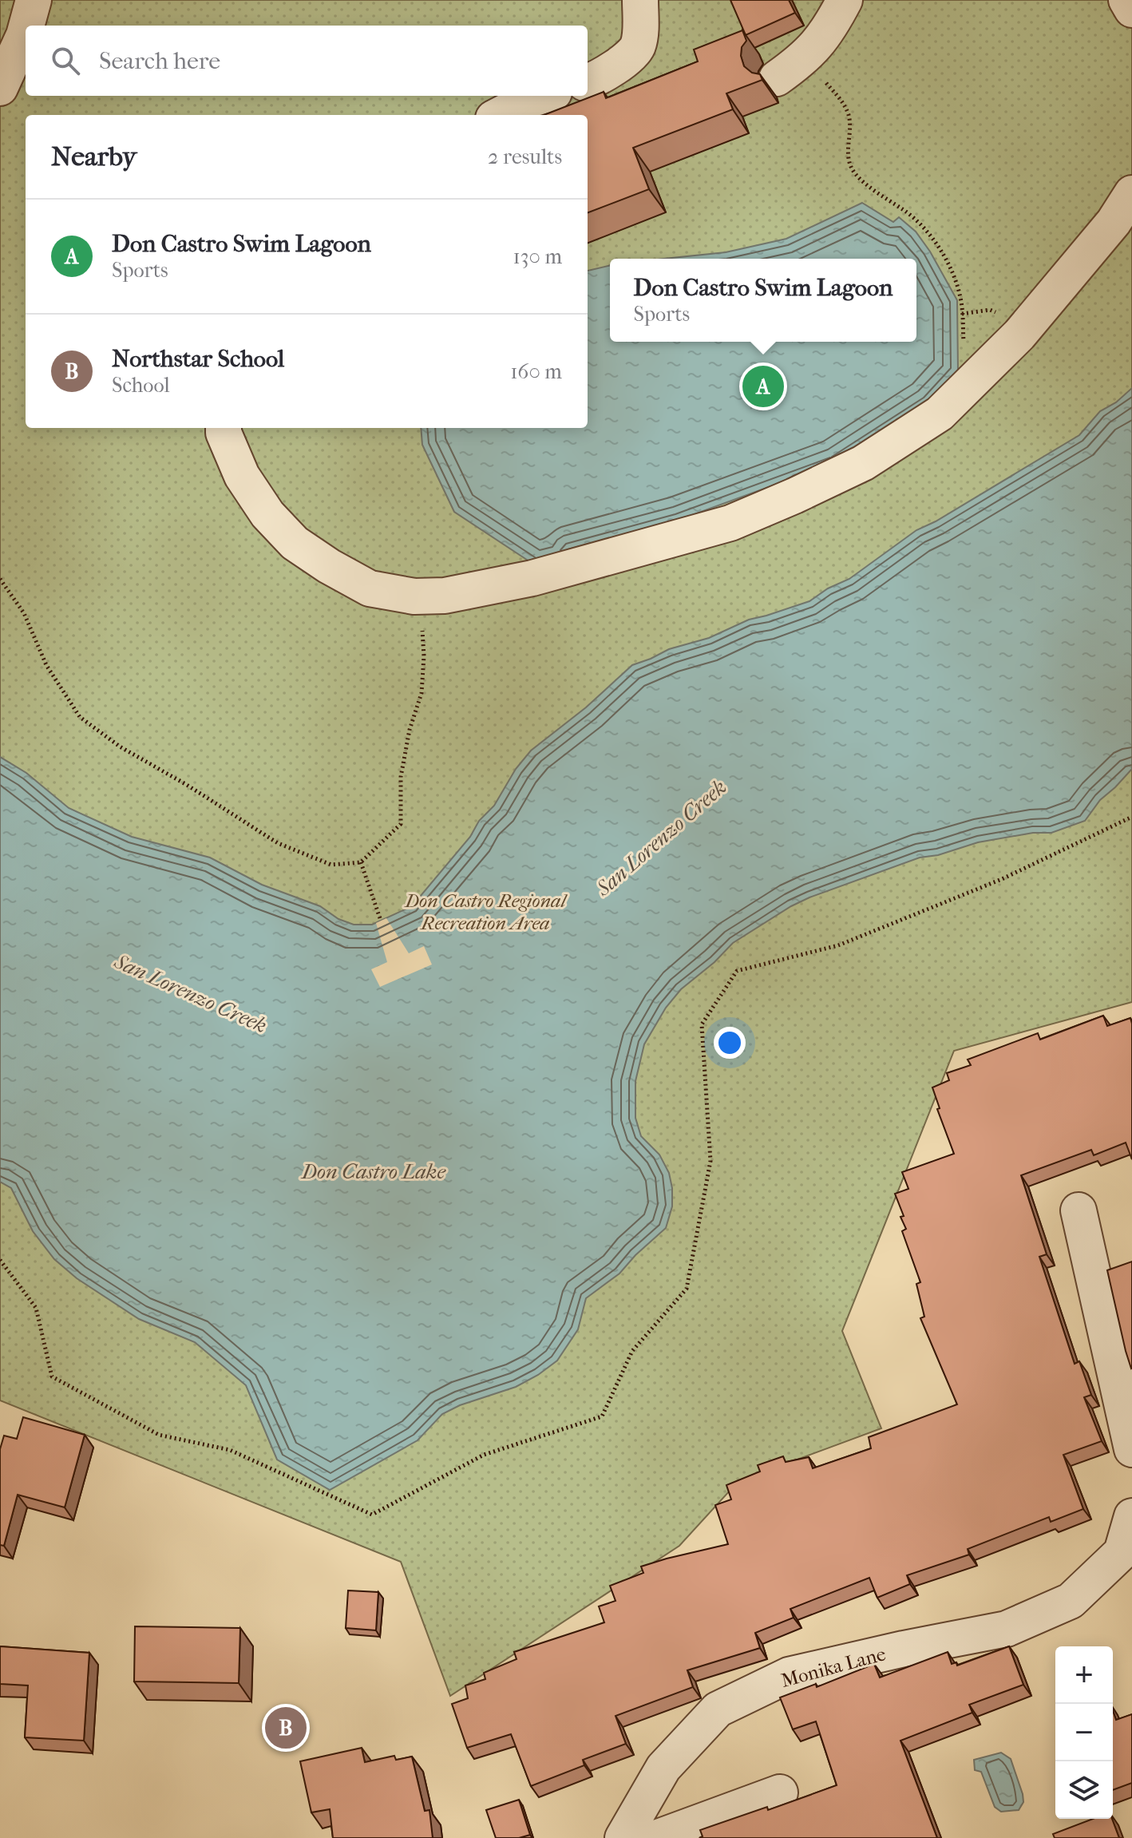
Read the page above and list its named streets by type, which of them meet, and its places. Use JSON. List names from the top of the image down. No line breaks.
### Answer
{"streets":{"street":["Monika Lane"]},"water":["San Lorenzo Creek","Don Castro Lake"],"parks":["Don Castro Regional Recreation Area"],"page":{"search":"Search here","heading":["Nearby","2 results"],"list":[{"mark":"A","name":"Don Castro Swim Lagoon","note":"Sports","value":"130 m"},{"mark":"B","name":"Northstar School","note":"School","value":"160 m"}],"popup":["Don Castro Swim Lagoon","Sports"],"pins":["A","B"],"map_buttons":["+","−"]}}
